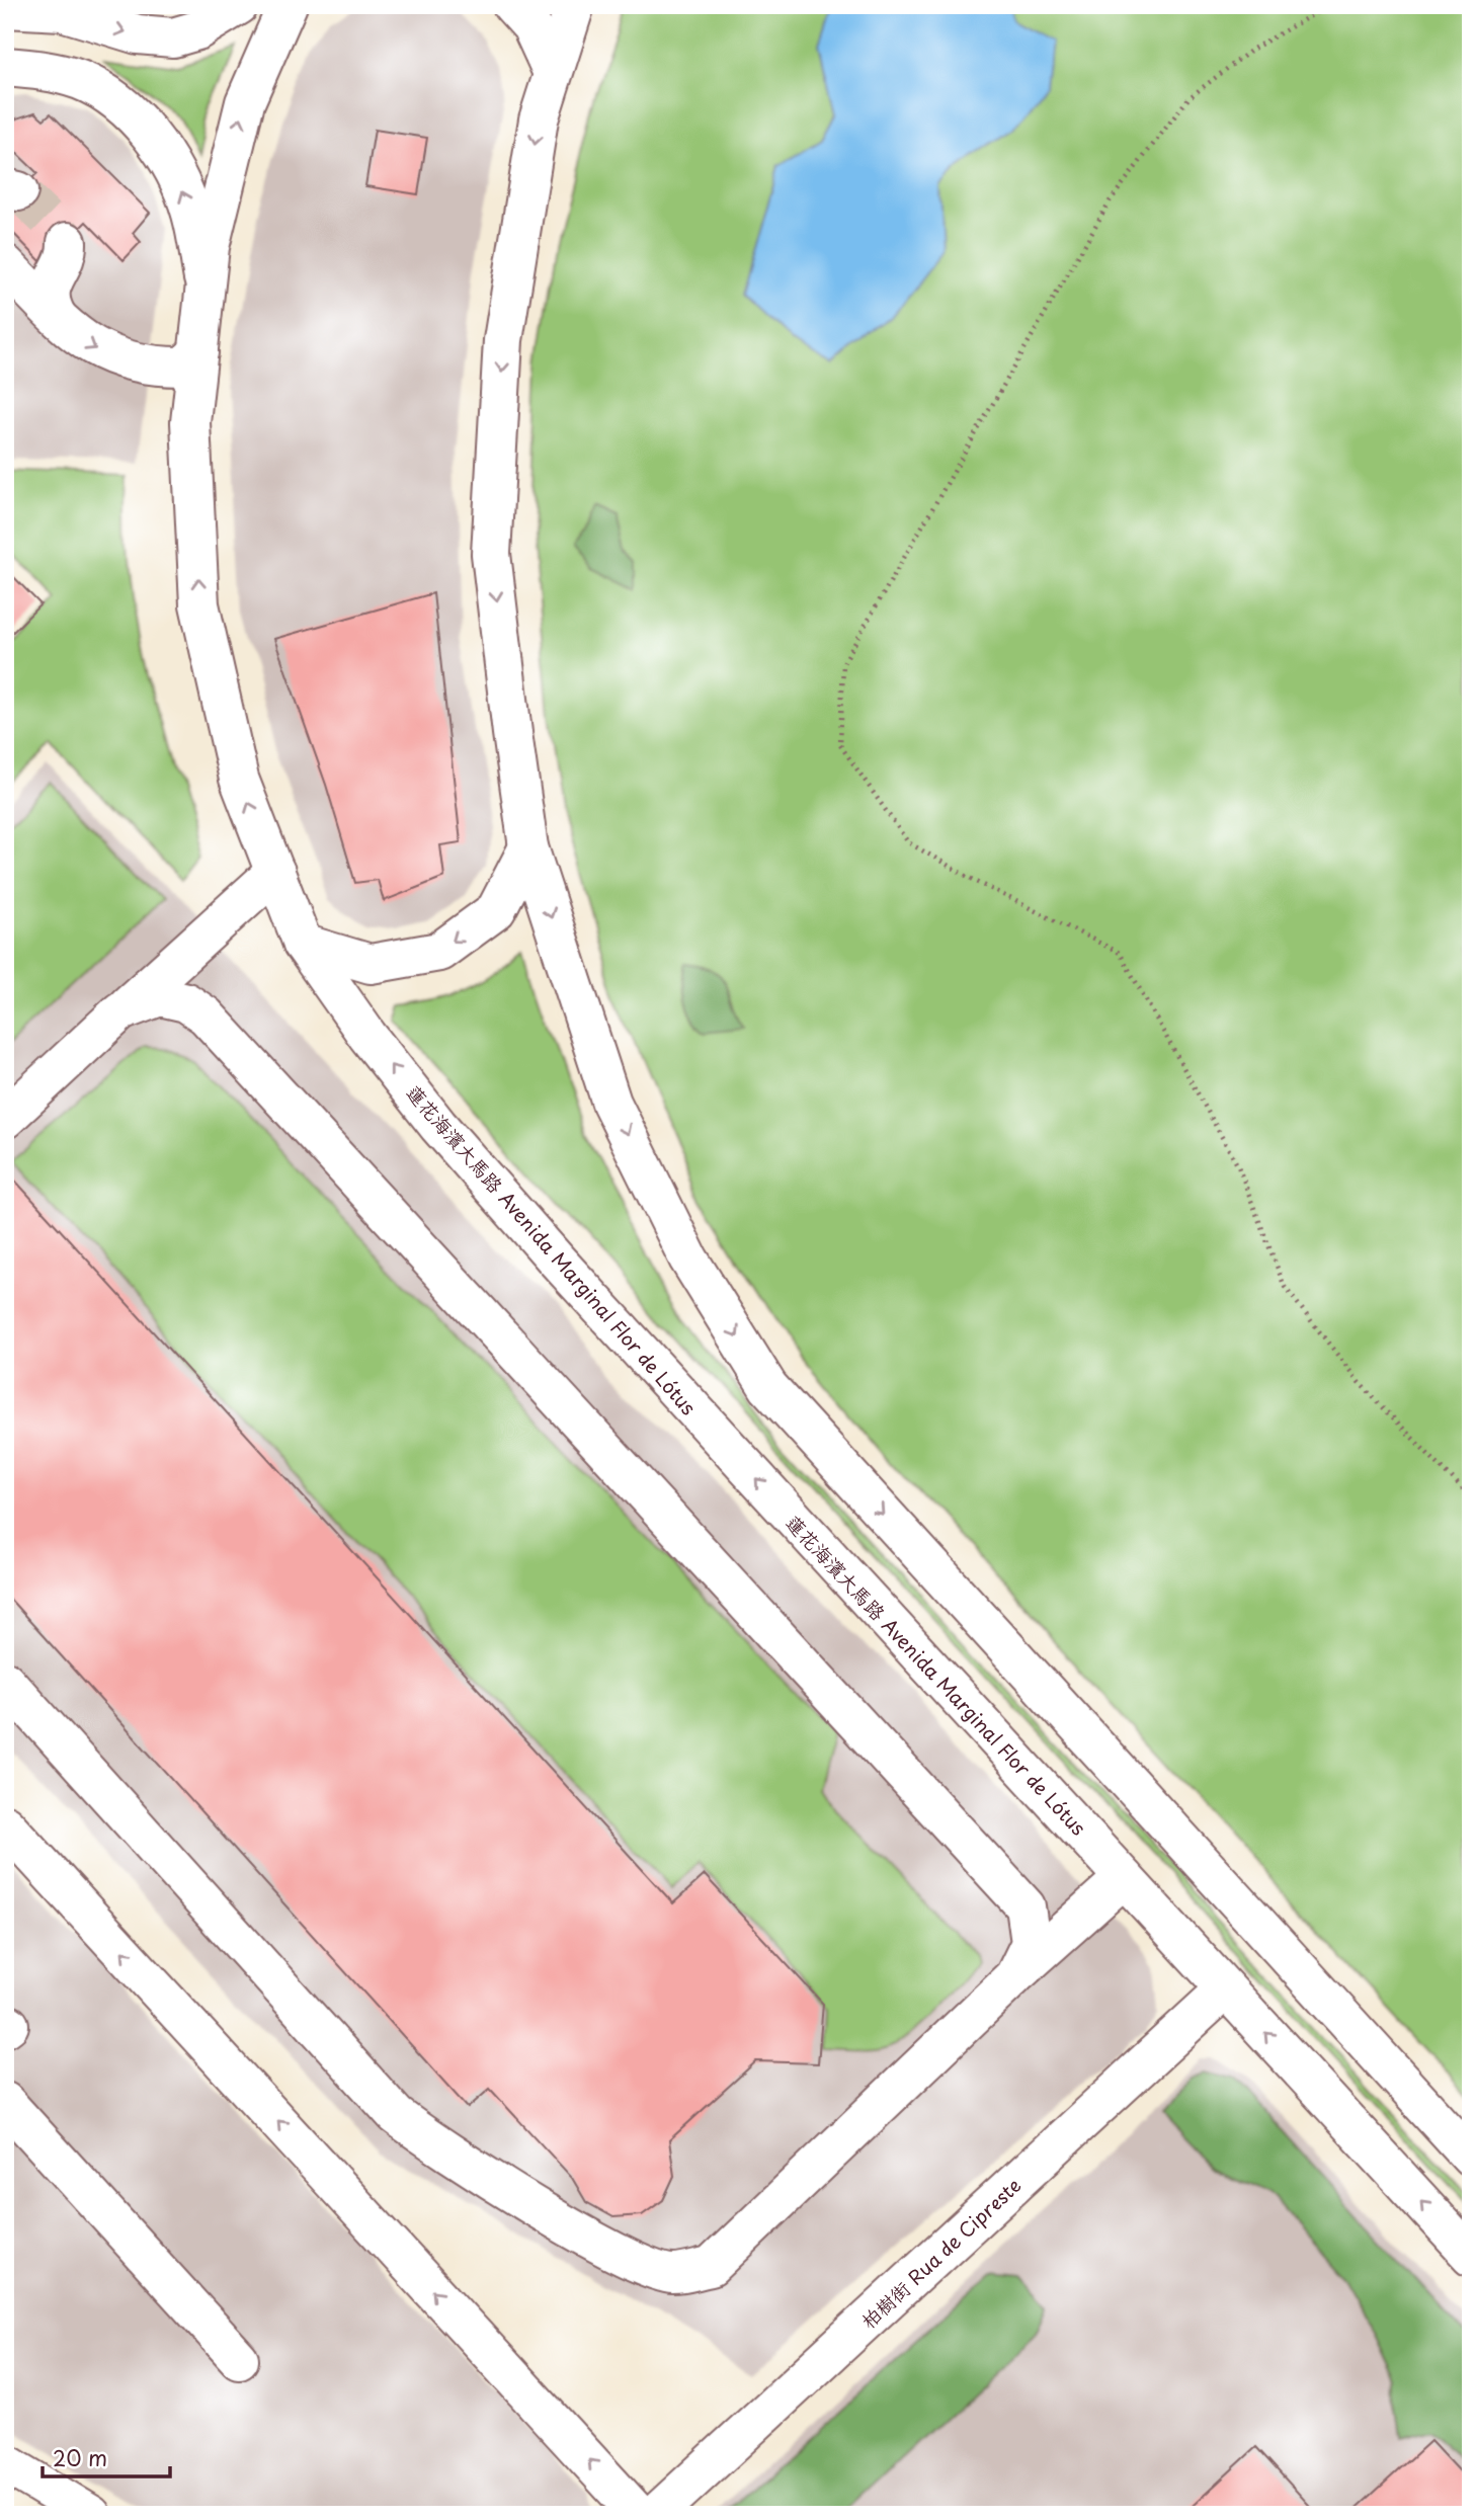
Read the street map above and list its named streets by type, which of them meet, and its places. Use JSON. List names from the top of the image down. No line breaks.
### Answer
{"streets":{"main road":["蓮花海濱大馬路 Avenida Marginal Flor de Lótus","柏樹街 Rua de Cipreste"]},"crossings":[["蓮花海濱大馬路 Avenida Marginal Flor de Lótus","柏樹街 Rua de Cipreste"]],"scale_bar":"20 m"}
